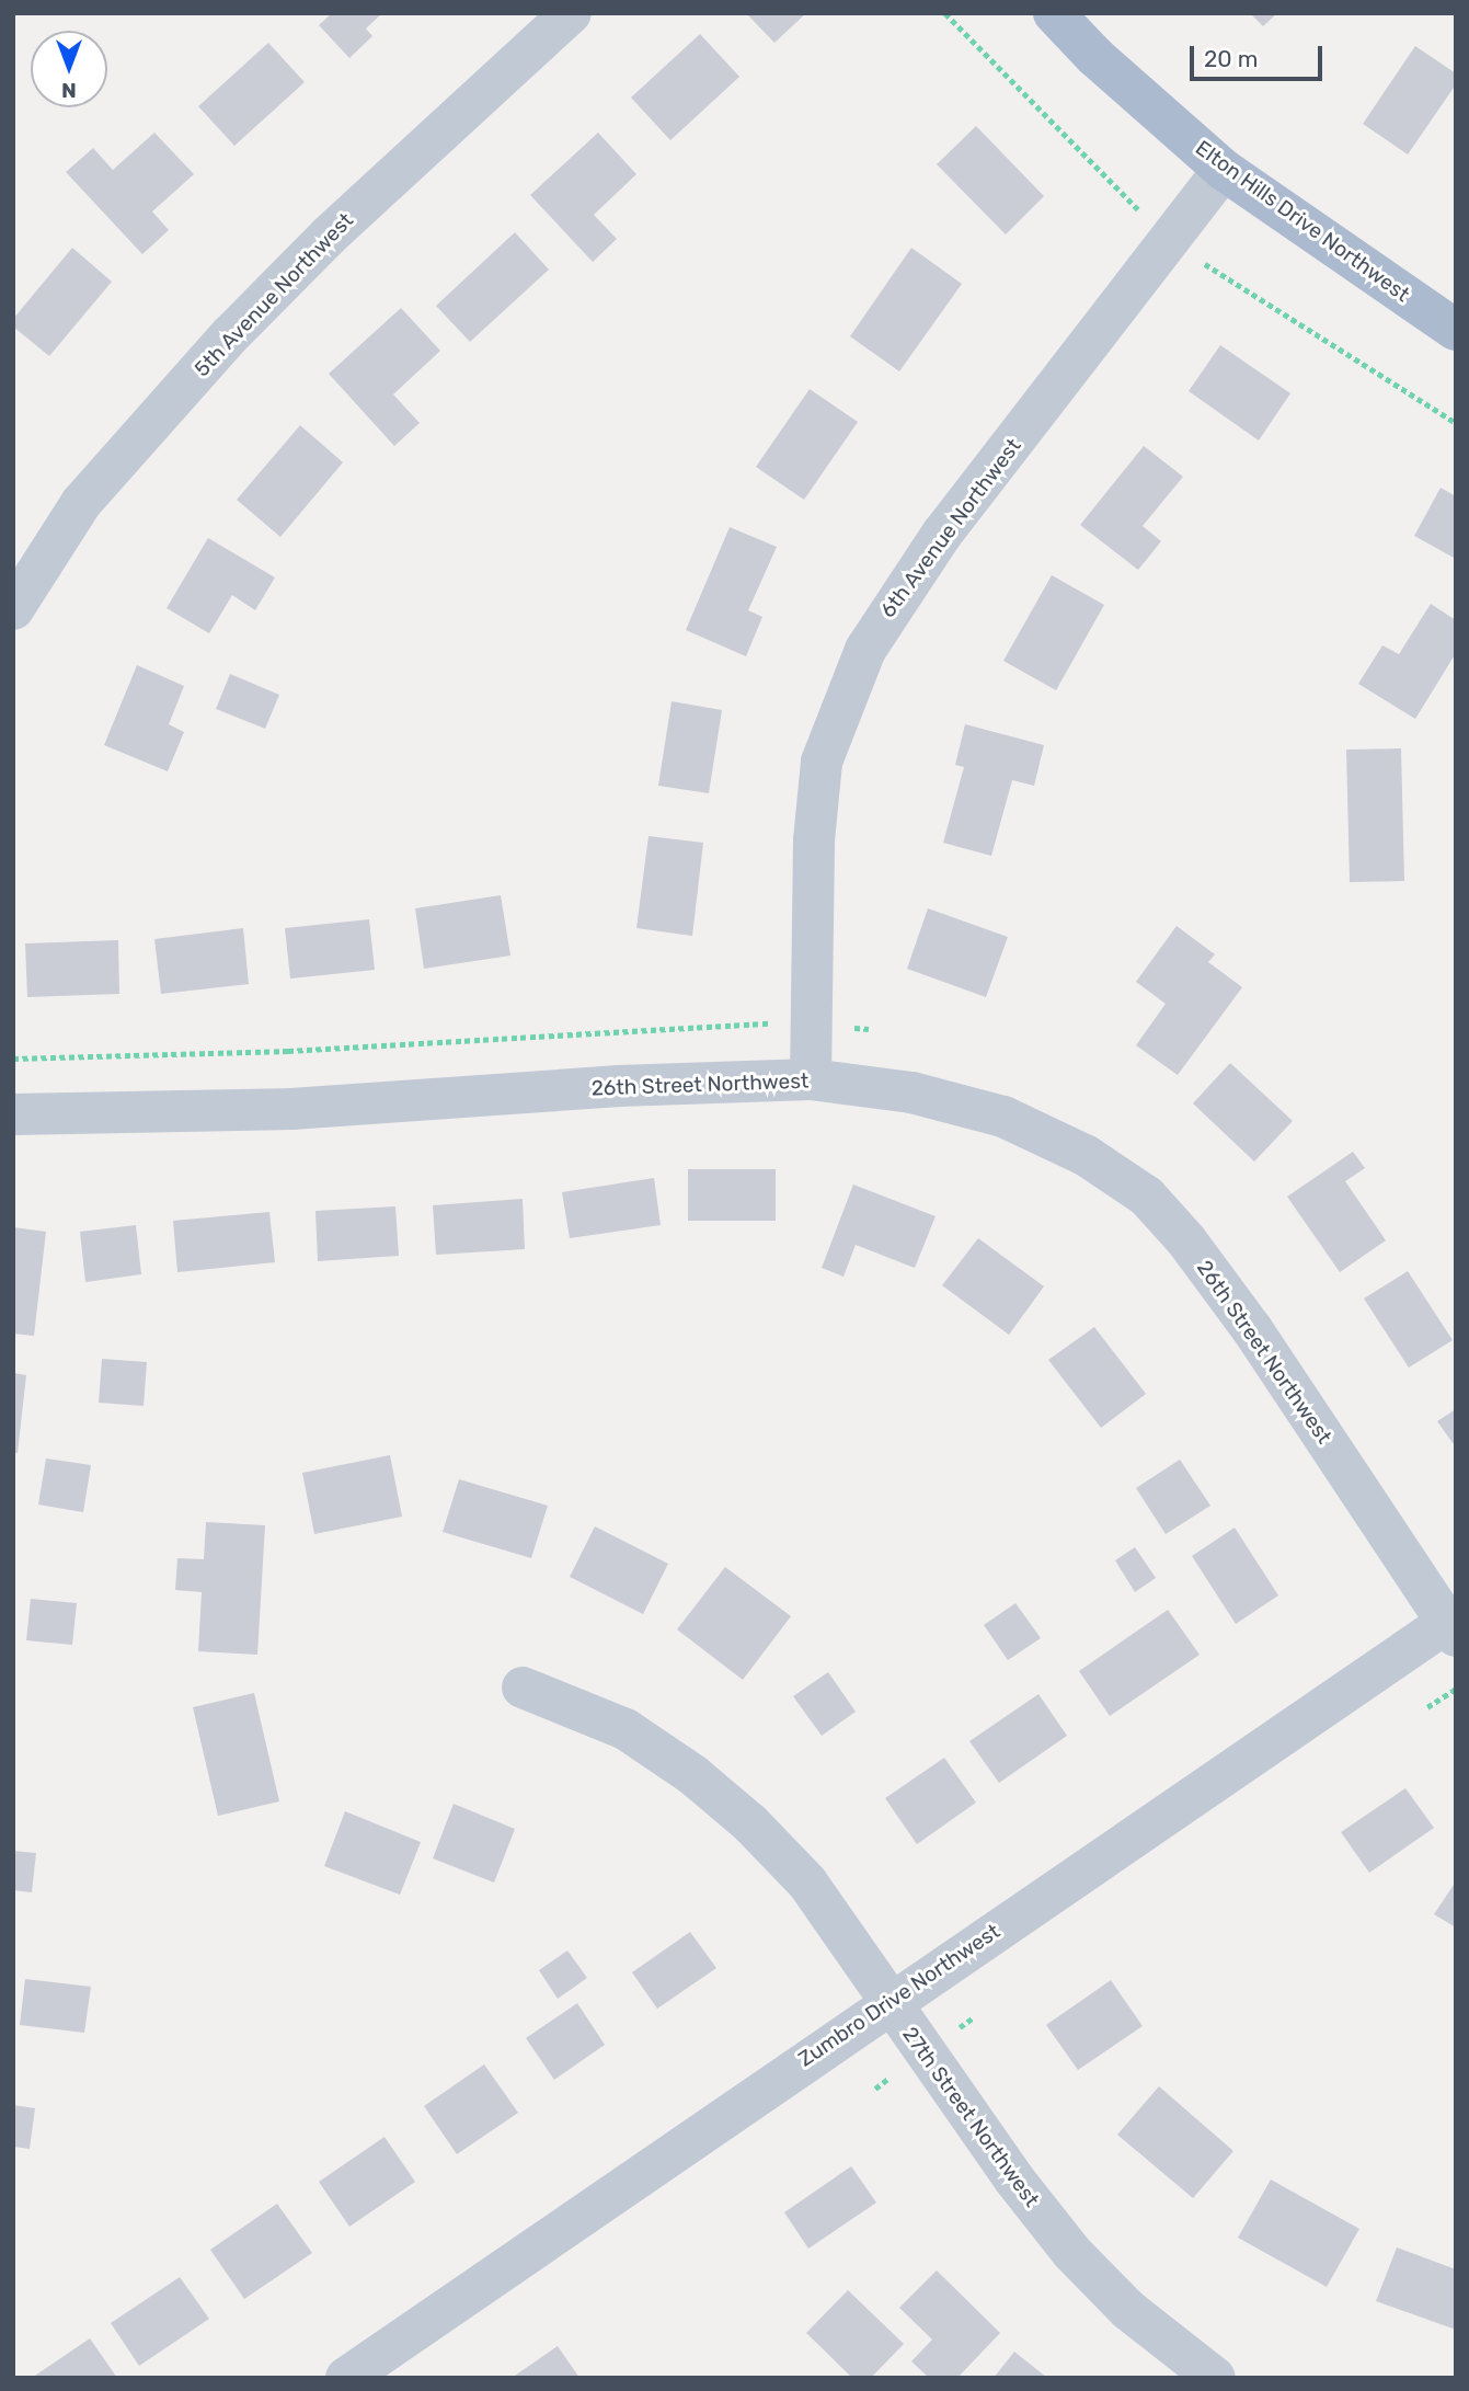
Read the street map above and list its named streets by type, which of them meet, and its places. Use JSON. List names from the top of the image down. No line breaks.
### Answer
{"streets":{"main road":["Elton Hills Drive Northwest"],"street":["5th Avenue Northwest","6th Avenue Northwest","26th Street Northwest","Zumbro Drive Northwest","27th Street Northwest"]},"crossings":[["Elton Hills Drive Northwest","6th Avenue Northwest"],["6th Avenue Northwest","26th Street Northwest"],["26th Street Northwest","Zumbro Drive Northwest"],["Zumbro Drive Northwest","27th Street Northwest"]],"scale_bar":"20 m","north":"bottom"}
